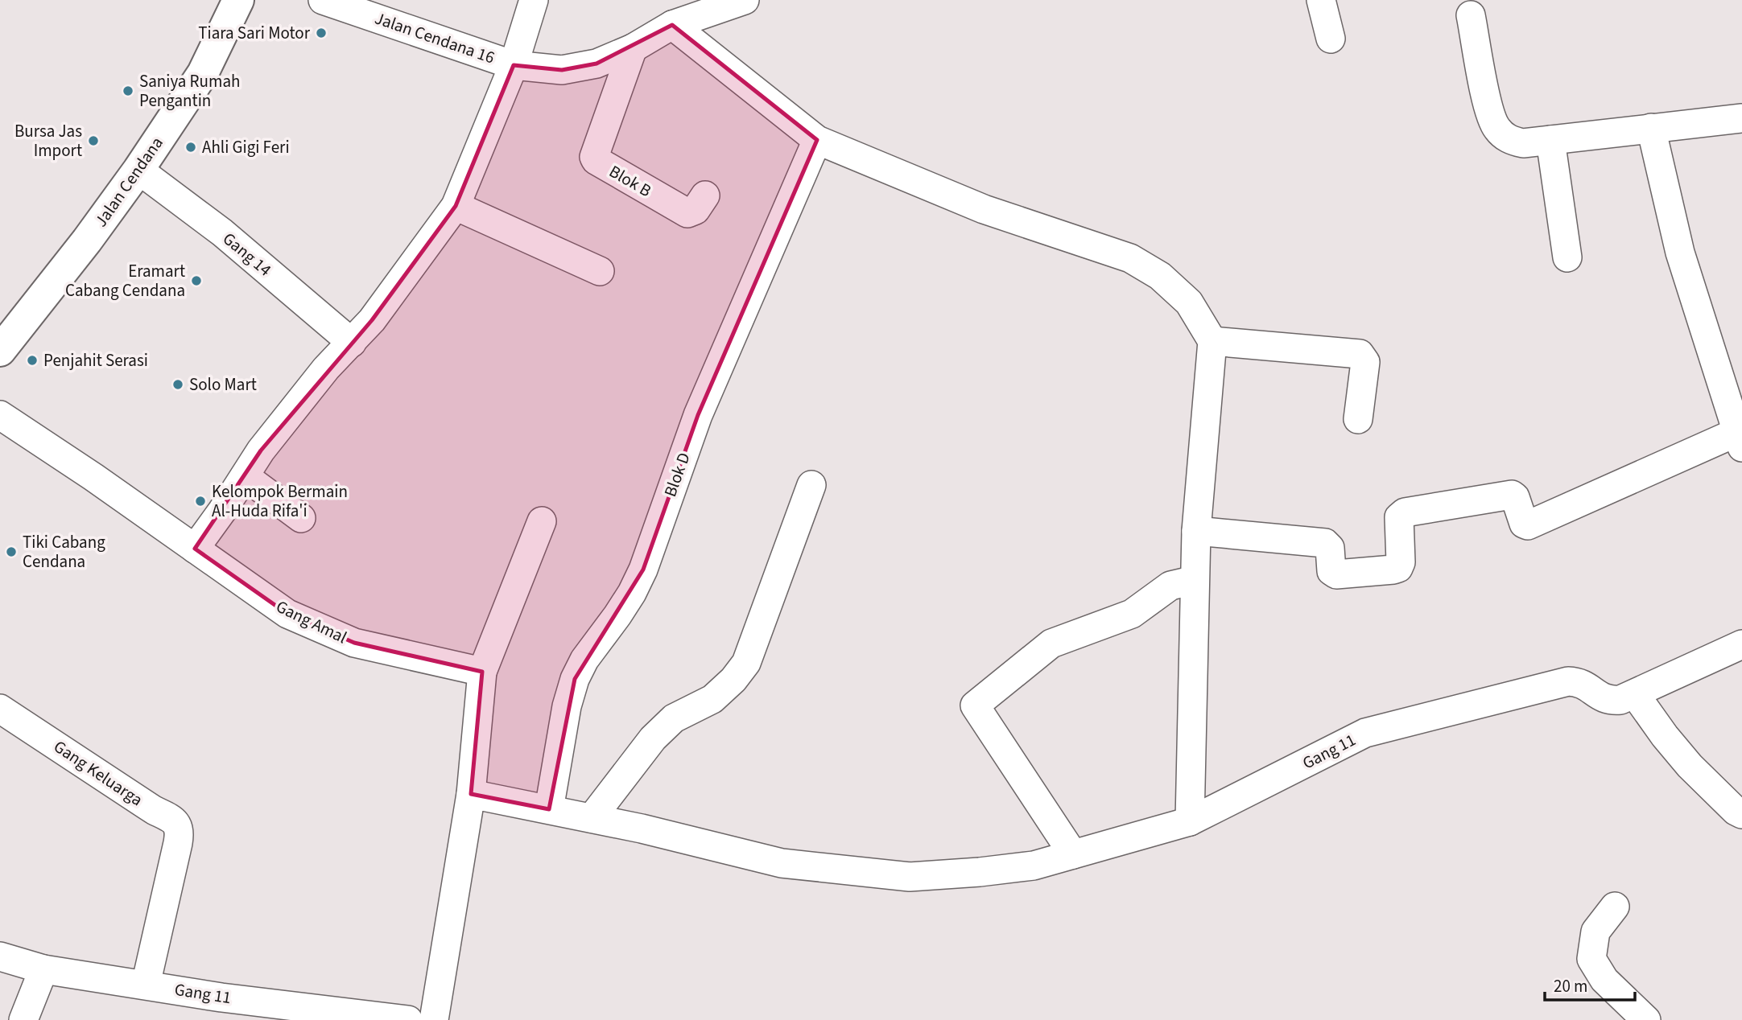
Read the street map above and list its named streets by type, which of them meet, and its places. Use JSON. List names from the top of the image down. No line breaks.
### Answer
{"streets":{"street":["Jalan Cendana 16","Blok B","Jalan Cendana","Gang 14","Blok D","Gang Amal","Gang 11","Gang Keluarga"]},"crossings":[["Jalan Cendana 16","Blok B"],["Jalan Cendana","Gang 14"],["Blok D","Gang 11"],["Gang 11","Gang Keluarga"]],"places":["Tiara Sari Motor","Saniya Rumah Pengantin","Bursa Jas Import","Ahli Gigi Feri","Eramart Cabang Cendana","Penjahit Serasi","Solo Mart","Kelompok Bermain Al-Huda Rifa'i","Tiki Cabang Cendana"],"scale_bar":"20 m"}
